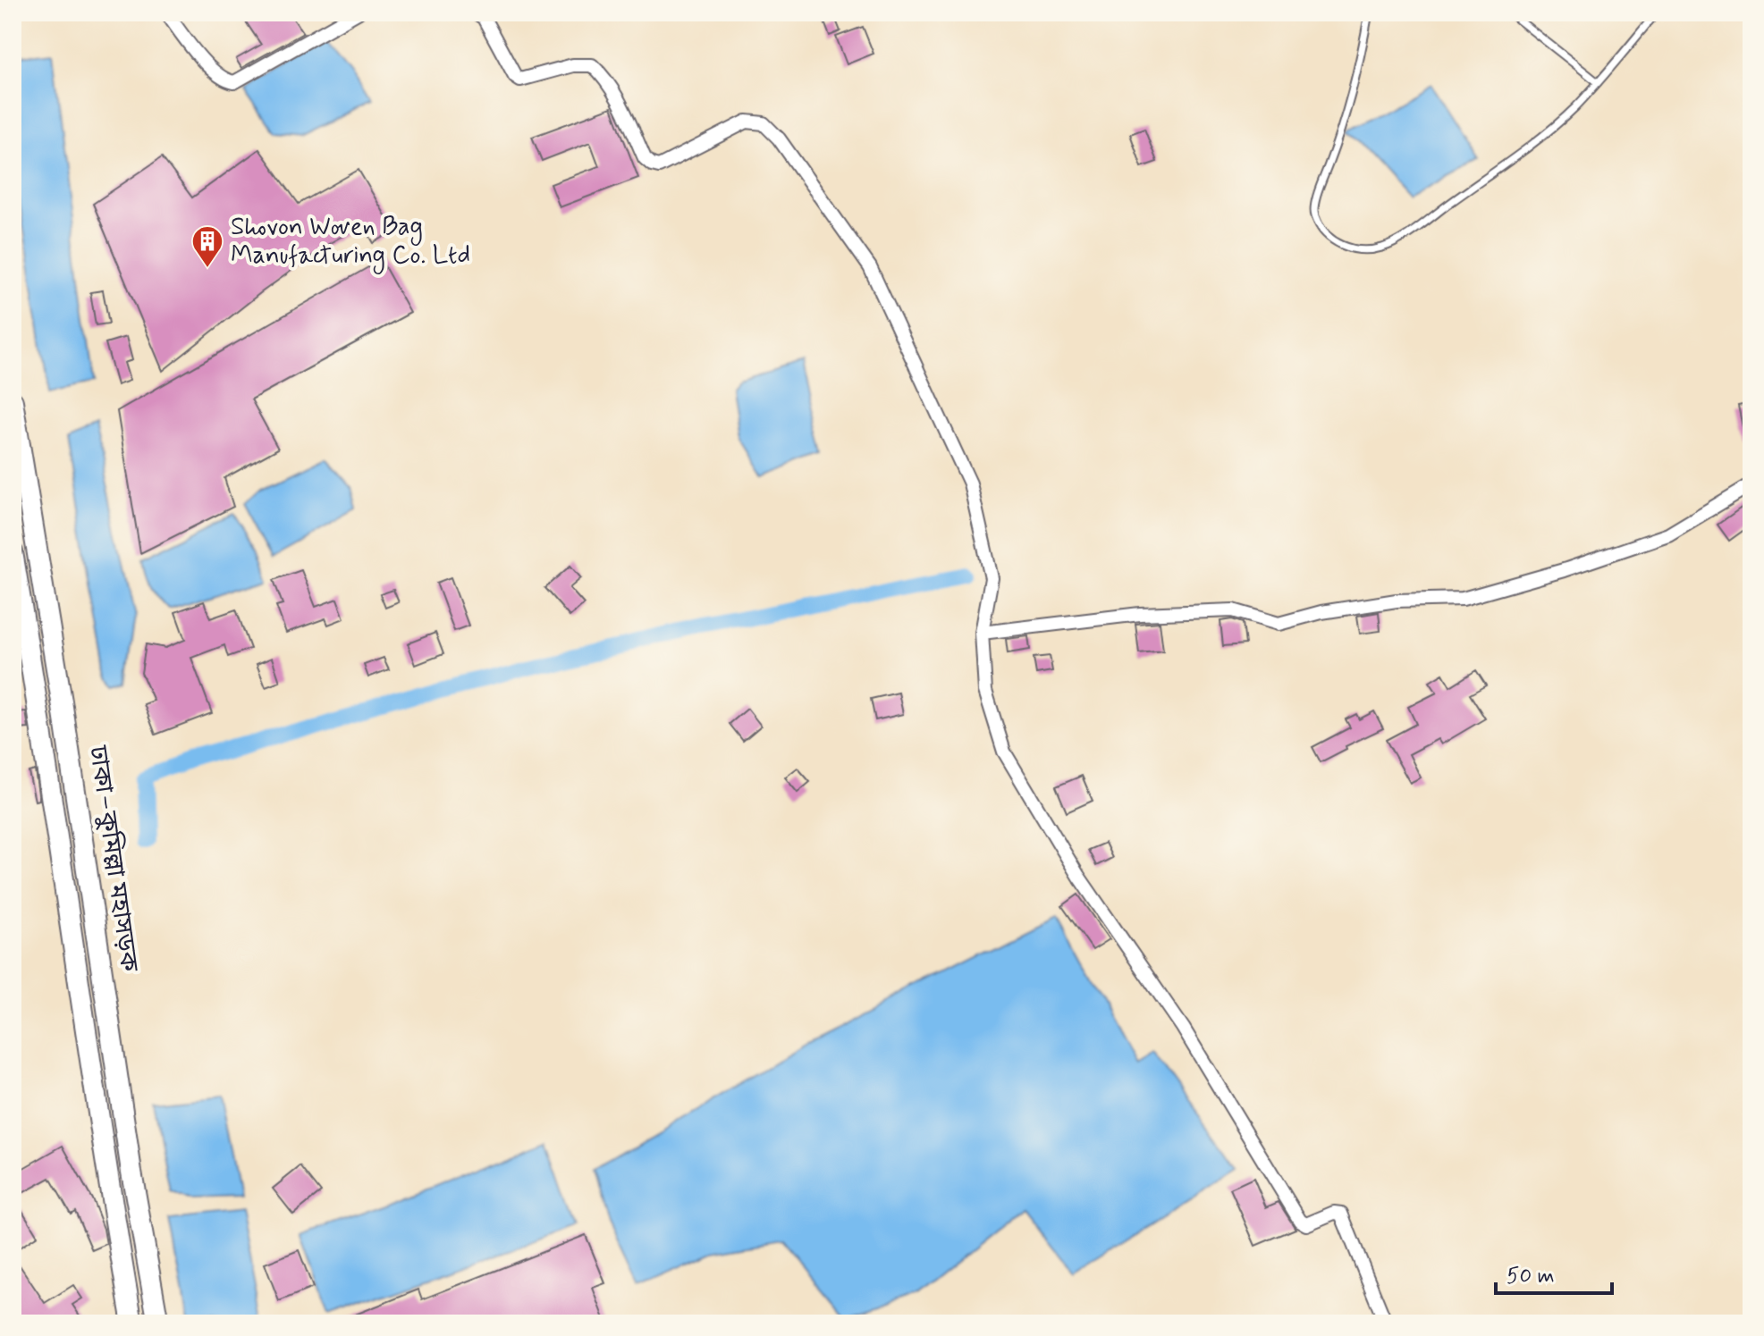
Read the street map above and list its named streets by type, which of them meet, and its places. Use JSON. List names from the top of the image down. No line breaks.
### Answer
{"streets":{"highway":["ঢাকা–কুমিল্লা মহাসড়ক"]},"places":{"building":["Shovon Woven Bag Manufacturing Co. Ltd"]},"scale_bar":"50 m"}
